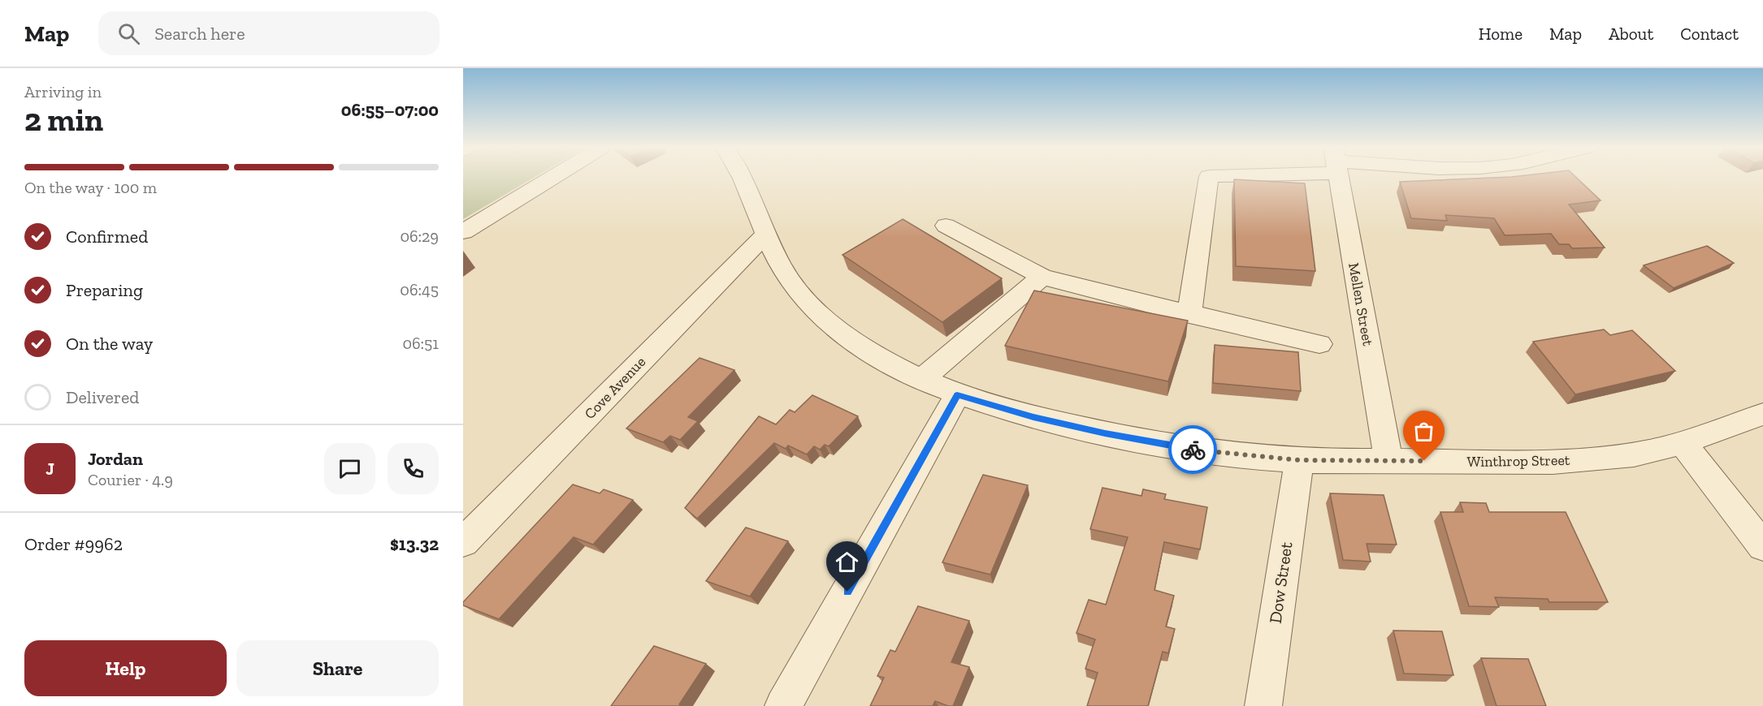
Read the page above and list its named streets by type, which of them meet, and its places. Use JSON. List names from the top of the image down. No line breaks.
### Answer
{"streets":{"street":["Mellen Street","Cove Avenue","Winthrop Street","Dow Street"]},"crossings":[["Mellen Street","Winthrop Street"],["Cove Avenue","Winthrop Street"],["Winthrop Street","Dow Street"]],"page":{"header":"Map","search":"Search here","nav":["Home","Map","About","Contact"],"heading":["2 min","Arriving in","06:55–07:00"],"panel":["Jordan","Courier · 4.9","Order #9962","$13.32"],"bar":"On the way · 100 m","list":[["Confirmed","06:29"],["Preparing","06:45"],["On the way","06:51"],"Delivered"],"round":"J","buttons":["Help","Share"]}}
